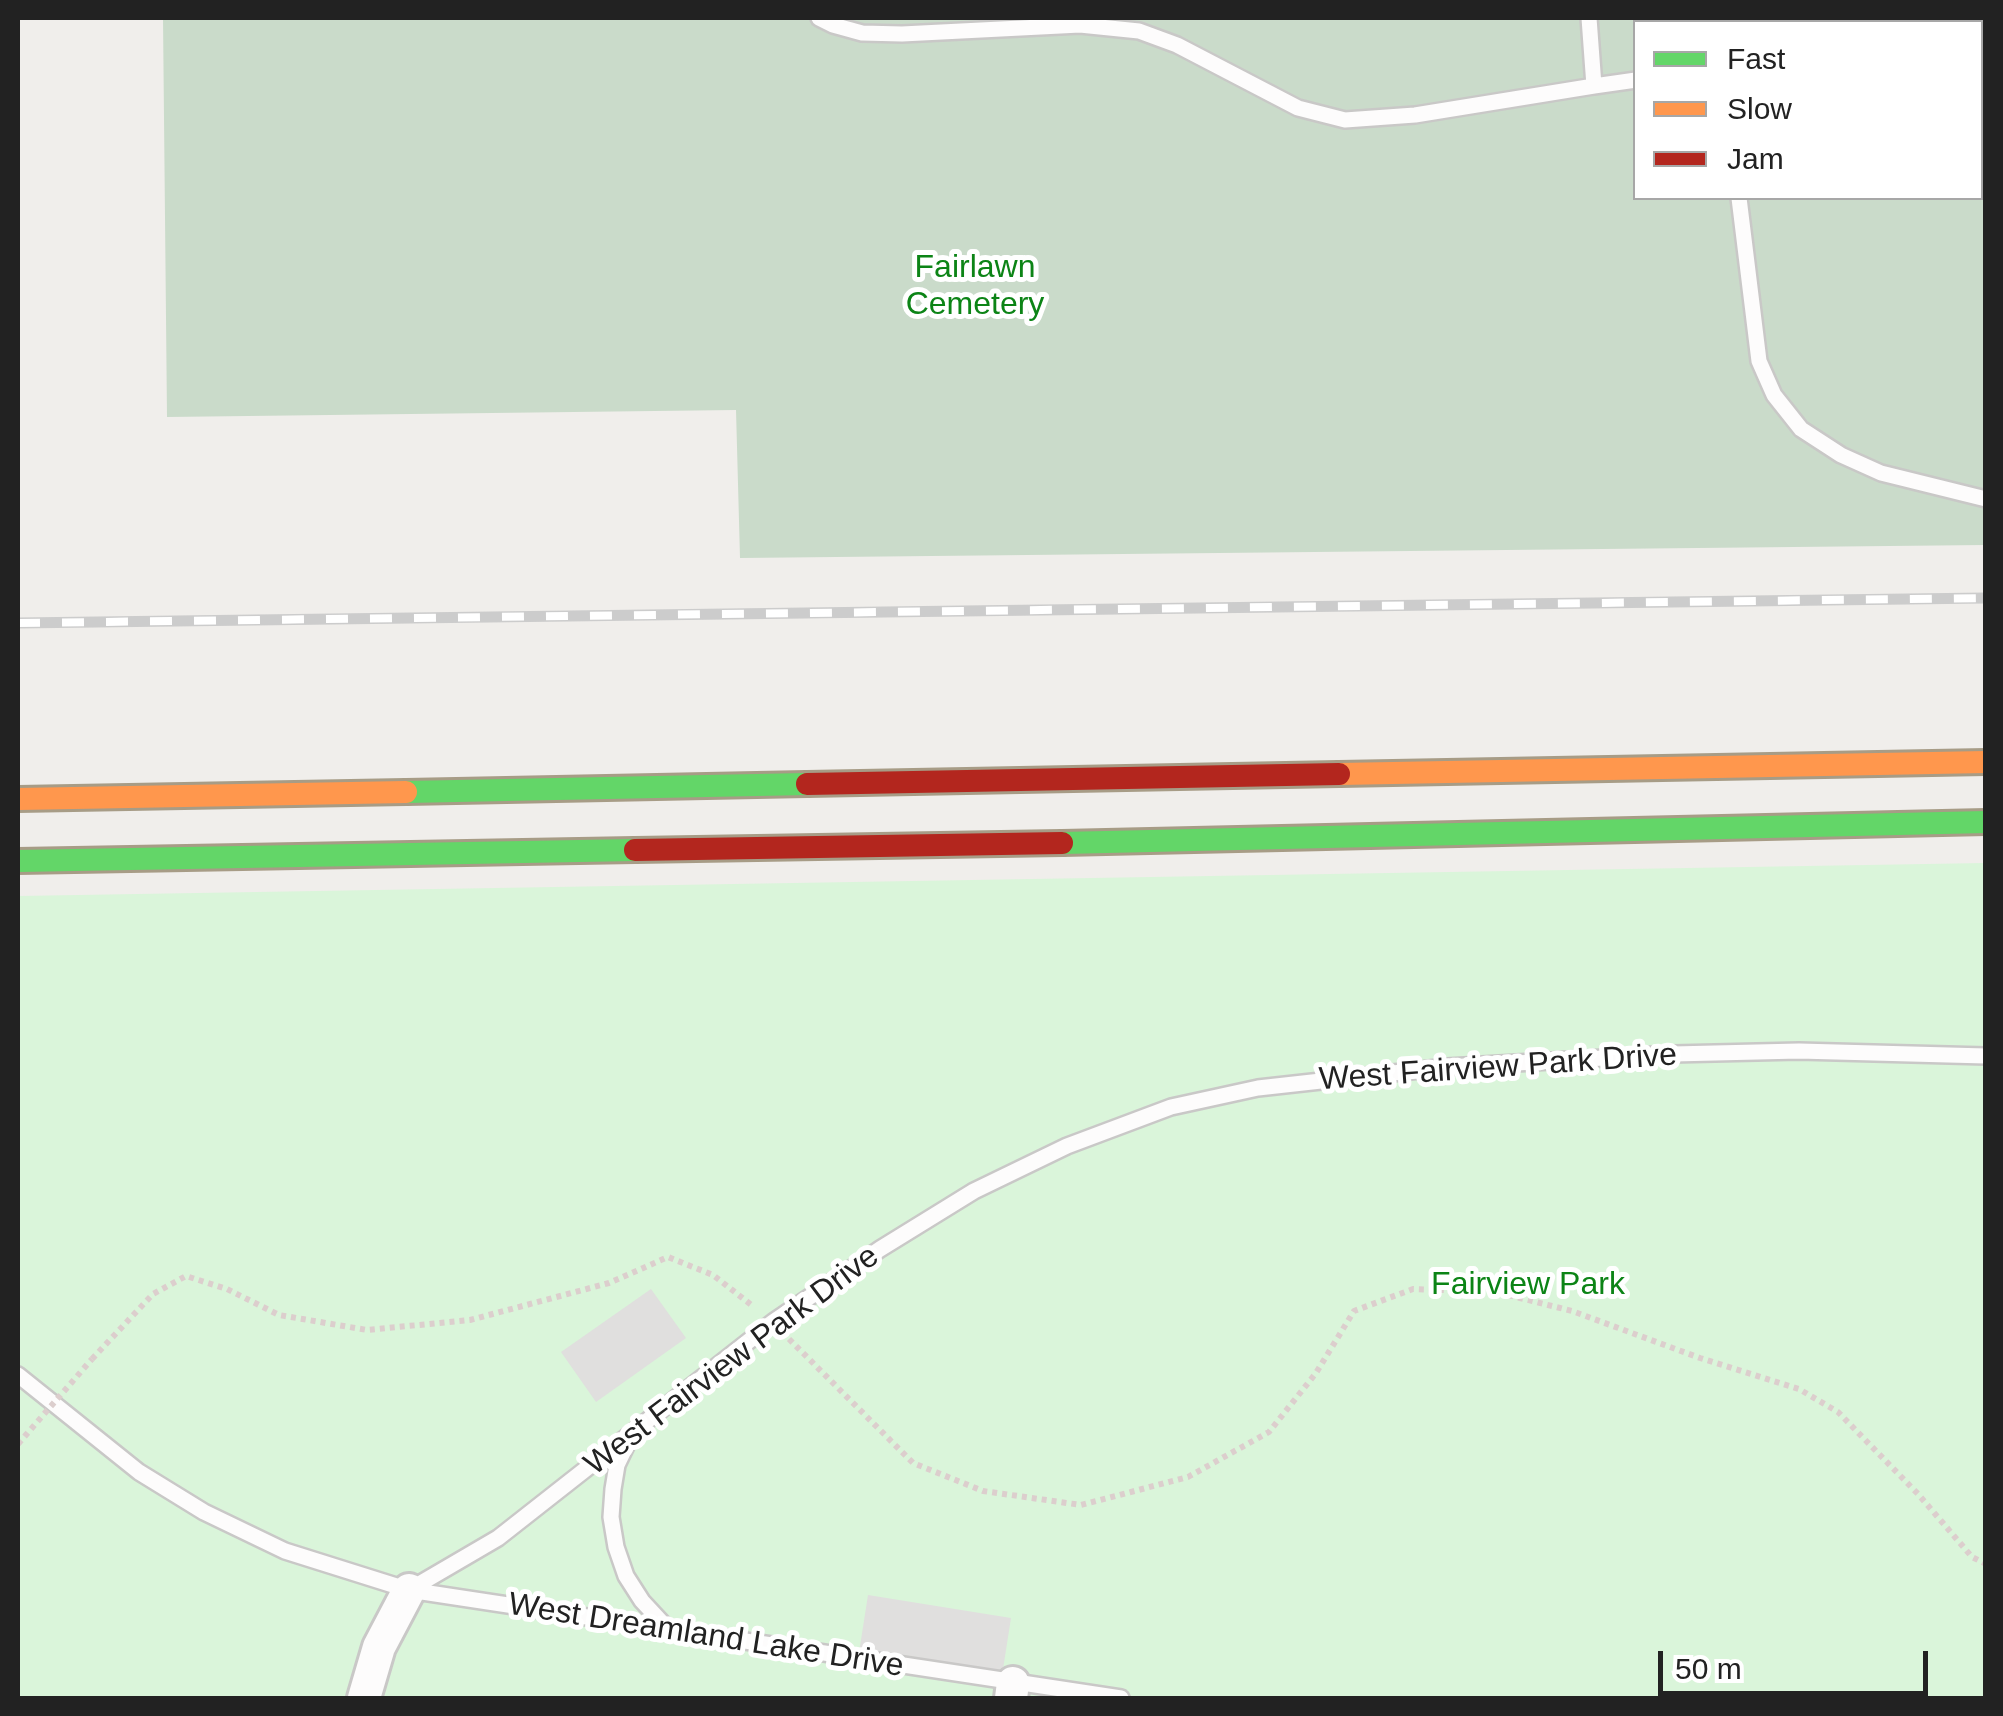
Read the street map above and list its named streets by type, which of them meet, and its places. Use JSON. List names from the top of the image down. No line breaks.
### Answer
{"streets":{"lane":["West Fairview Park Drive","West Dreamland Lake Drive"]},"crossings":[["West Fairview Park Drive","West Dreamland Lake Drive"]],"parks":["Fairlawn Cemetery","Fairview Park"],"legend":["Fast","Slow","Jam"],"scale_bar":"50 m"}
